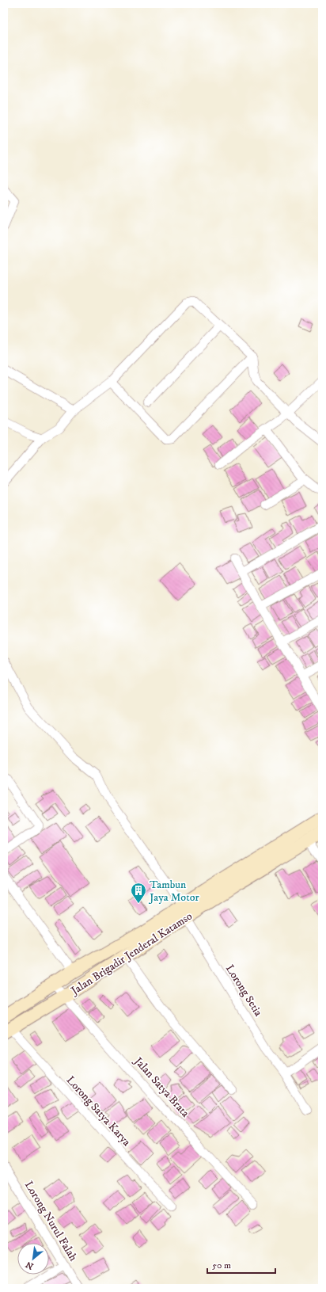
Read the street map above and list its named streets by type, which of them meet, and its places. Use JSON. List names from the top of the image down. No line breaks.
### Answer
{"streets":{"main road":["Jalan Brigadir Jenderal Katamso"],"street":["Lorong Setia","Jalan Satya Brata","Lorong Satya Karya","Lorong Nurul Falah"]},"crossings":[["Jalan Brigadir Jenderal Katamso","Lorong Setia"],["Jalan Brigadir Jenderal Katamso","Jalan Satya Brata"],["Jalan Brigadir Jenderal Katamso","Lorong Satya Karya"]],"places":{"building":["Tambun Jaya Motor"]},"scale_bar":"50 m","north":"bottom left"}
